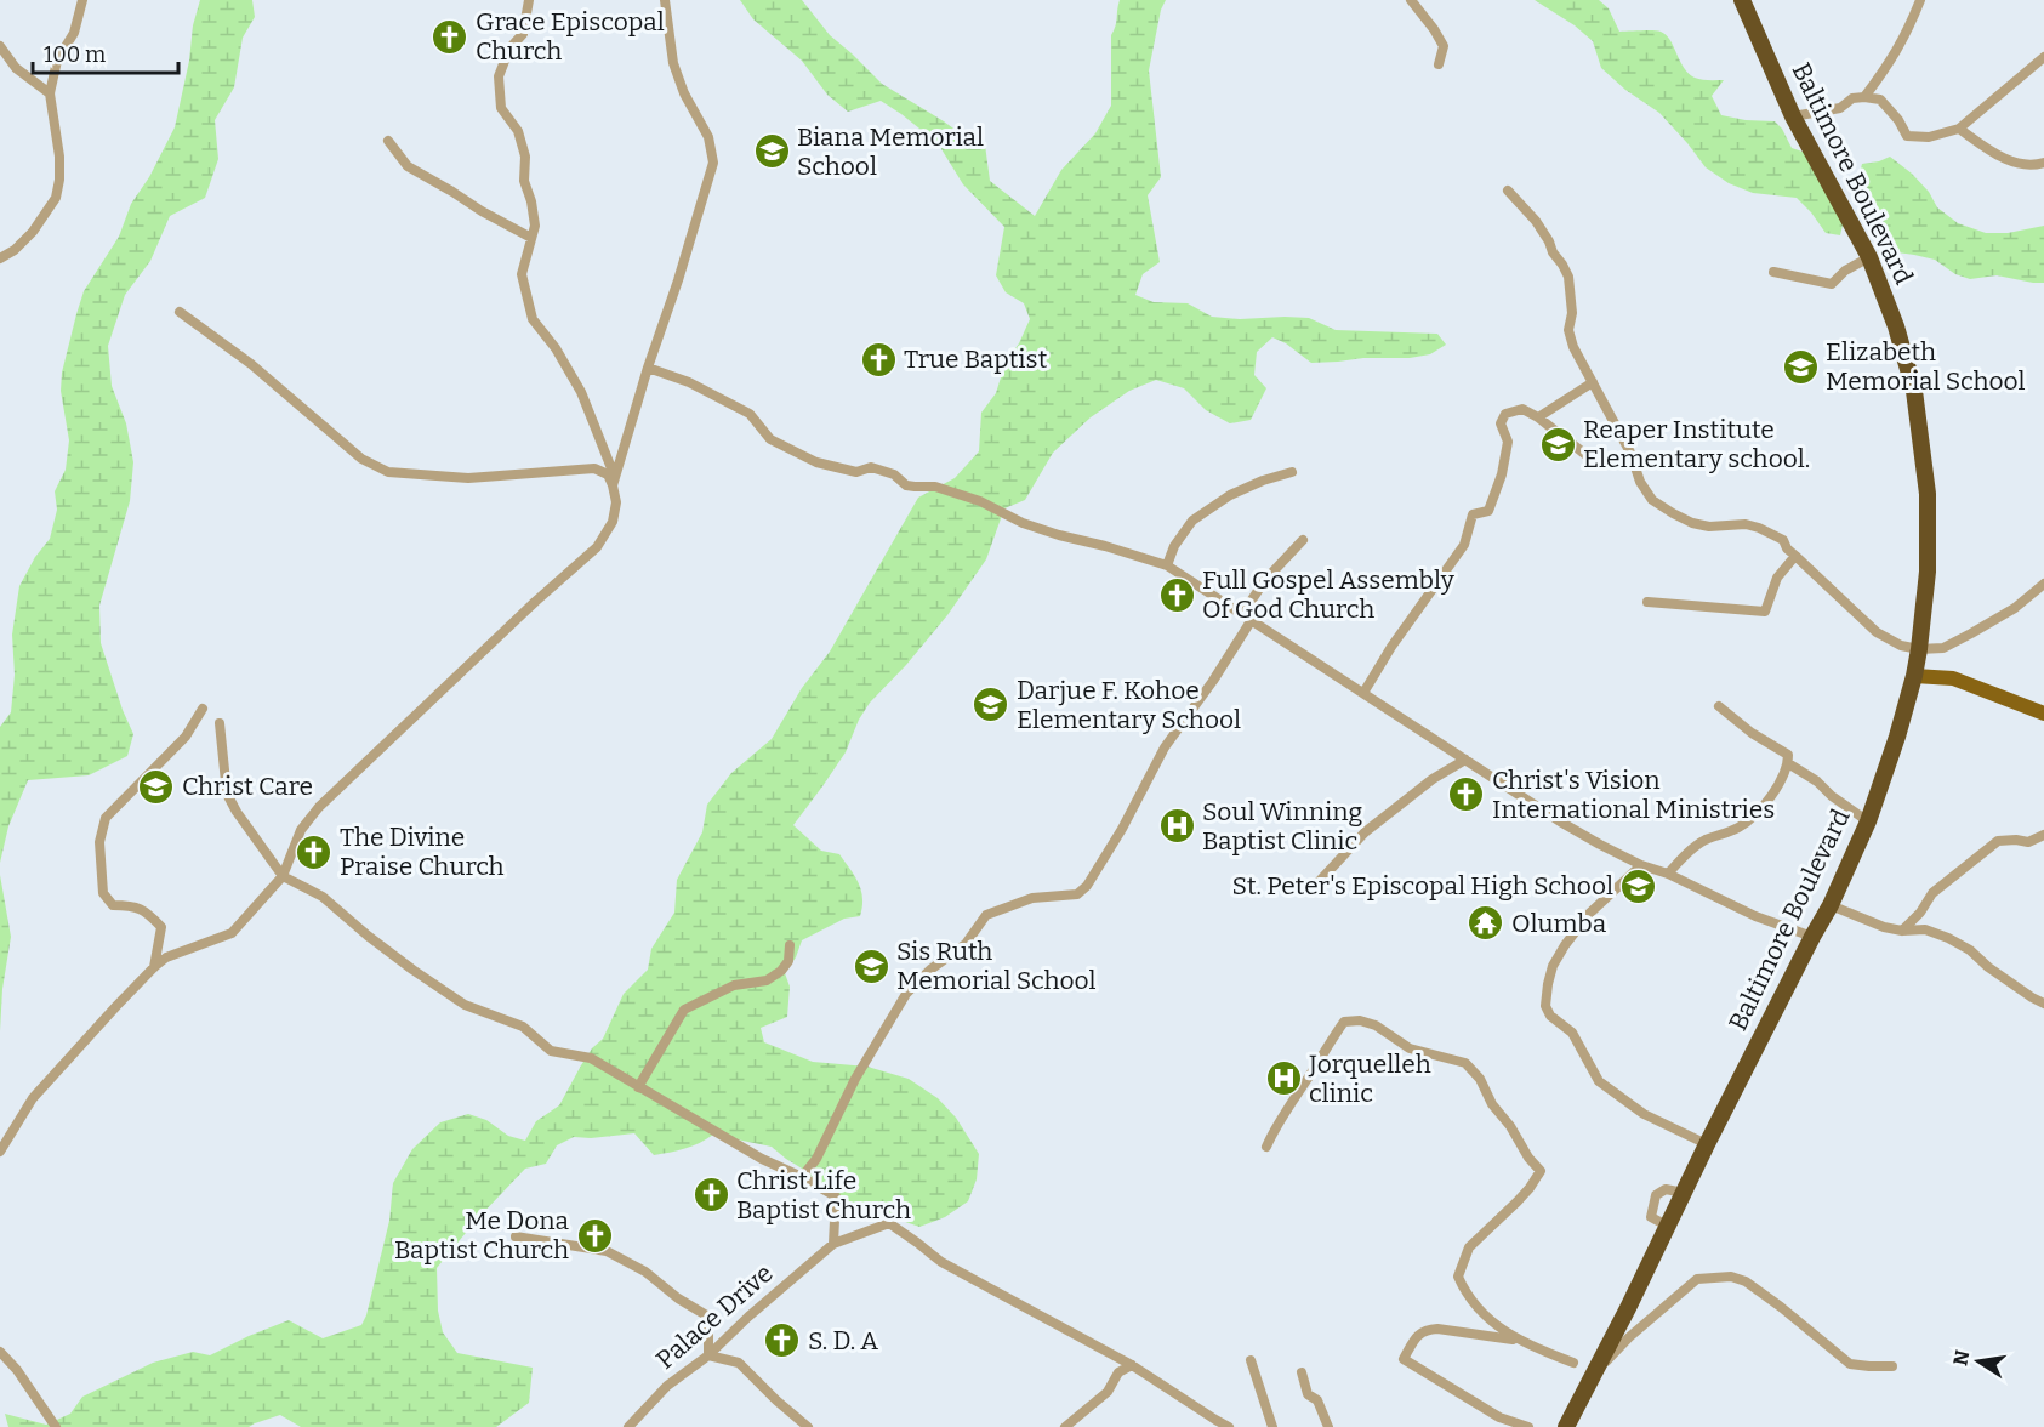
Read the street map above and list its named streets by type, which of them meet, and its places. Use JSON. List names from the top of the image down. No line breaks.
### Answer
{"streets":{"highway":["Baltimore Boulevard"],"street":["Palace Drive"]},"places":{"church":["Grace Episcopal Church","True Baptist","Full Gospel Assembly Of God Church","Christ's Vision International Ministries","The Divine Praise Church","Christ Life Baptist Church","Me Dona Baptist Church","S. D. A"],"school or university":["Biana Memorial School","Elizabeth Memorial School","Reaper Institute Elementary school.","Darjue F. Kohoe Elementary School","Christ Care","St. Peter's Episcopal High School","Sis Ruth Memorial School"],"hospital":["Soul Winning Baptist Clinic","Jorquelleh clinic"],"temple":["Olumba"]},"scale_bar":"100 m","north":"left"}
